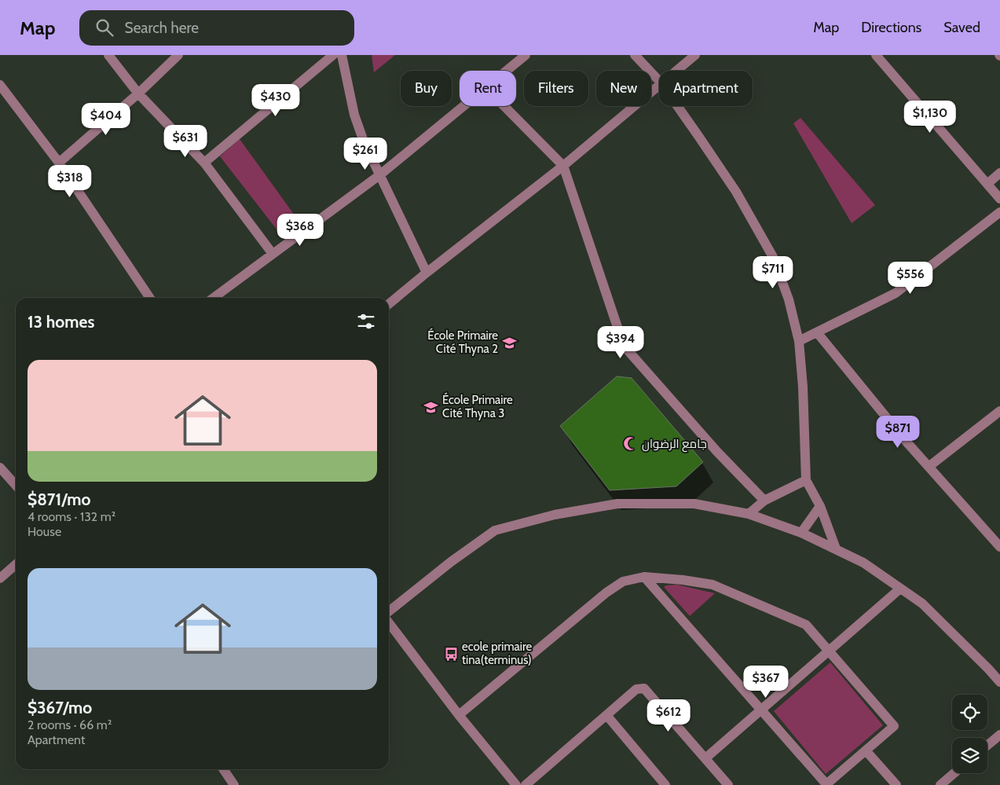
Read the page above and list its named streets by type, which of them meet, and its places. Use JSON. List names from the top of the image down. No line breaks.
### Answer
{"places":{"school or university":["École Primaire Cité Thyna 2","École Primaire Cité Thyna 3"],"mosque":["جامع الرضوان"],"bus stop":["ecole primaire tina(terminus)"]},"page":{"header":"Map","search":"Search here","nav":["Map","Directions","Saved"],"chip":["Buy","Rent","Filters","New","Apartment"],"price":["$430","$1,130","$404","$631","$261","$318","$368","$711","$556","$394","$871","$367","$612"],"heading":"13 homes","list":[{"name":"$871/mo","note":"4 rooms · 132 m² · House"},{"name":"$367/mo","note":"2 rooms · 66 m² · Apartment"}]}}
